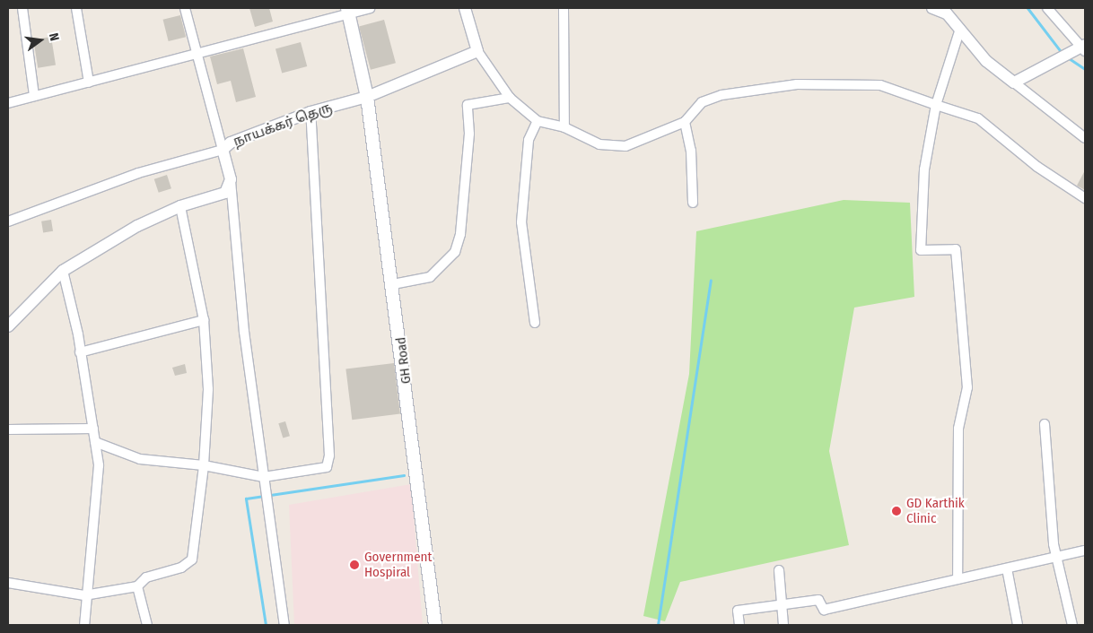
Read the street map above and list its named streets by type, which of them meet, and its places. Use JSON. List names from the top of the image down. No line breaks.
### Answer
{"streets":{"main road":["GH Road"],"street":["நாயக்கர் தெரு"]},"crossings":[["நாயக்கர் தெரு","GH Road"]],"places":["GD Karthik Clinic","Government Hospiral"],"north":"right"}
